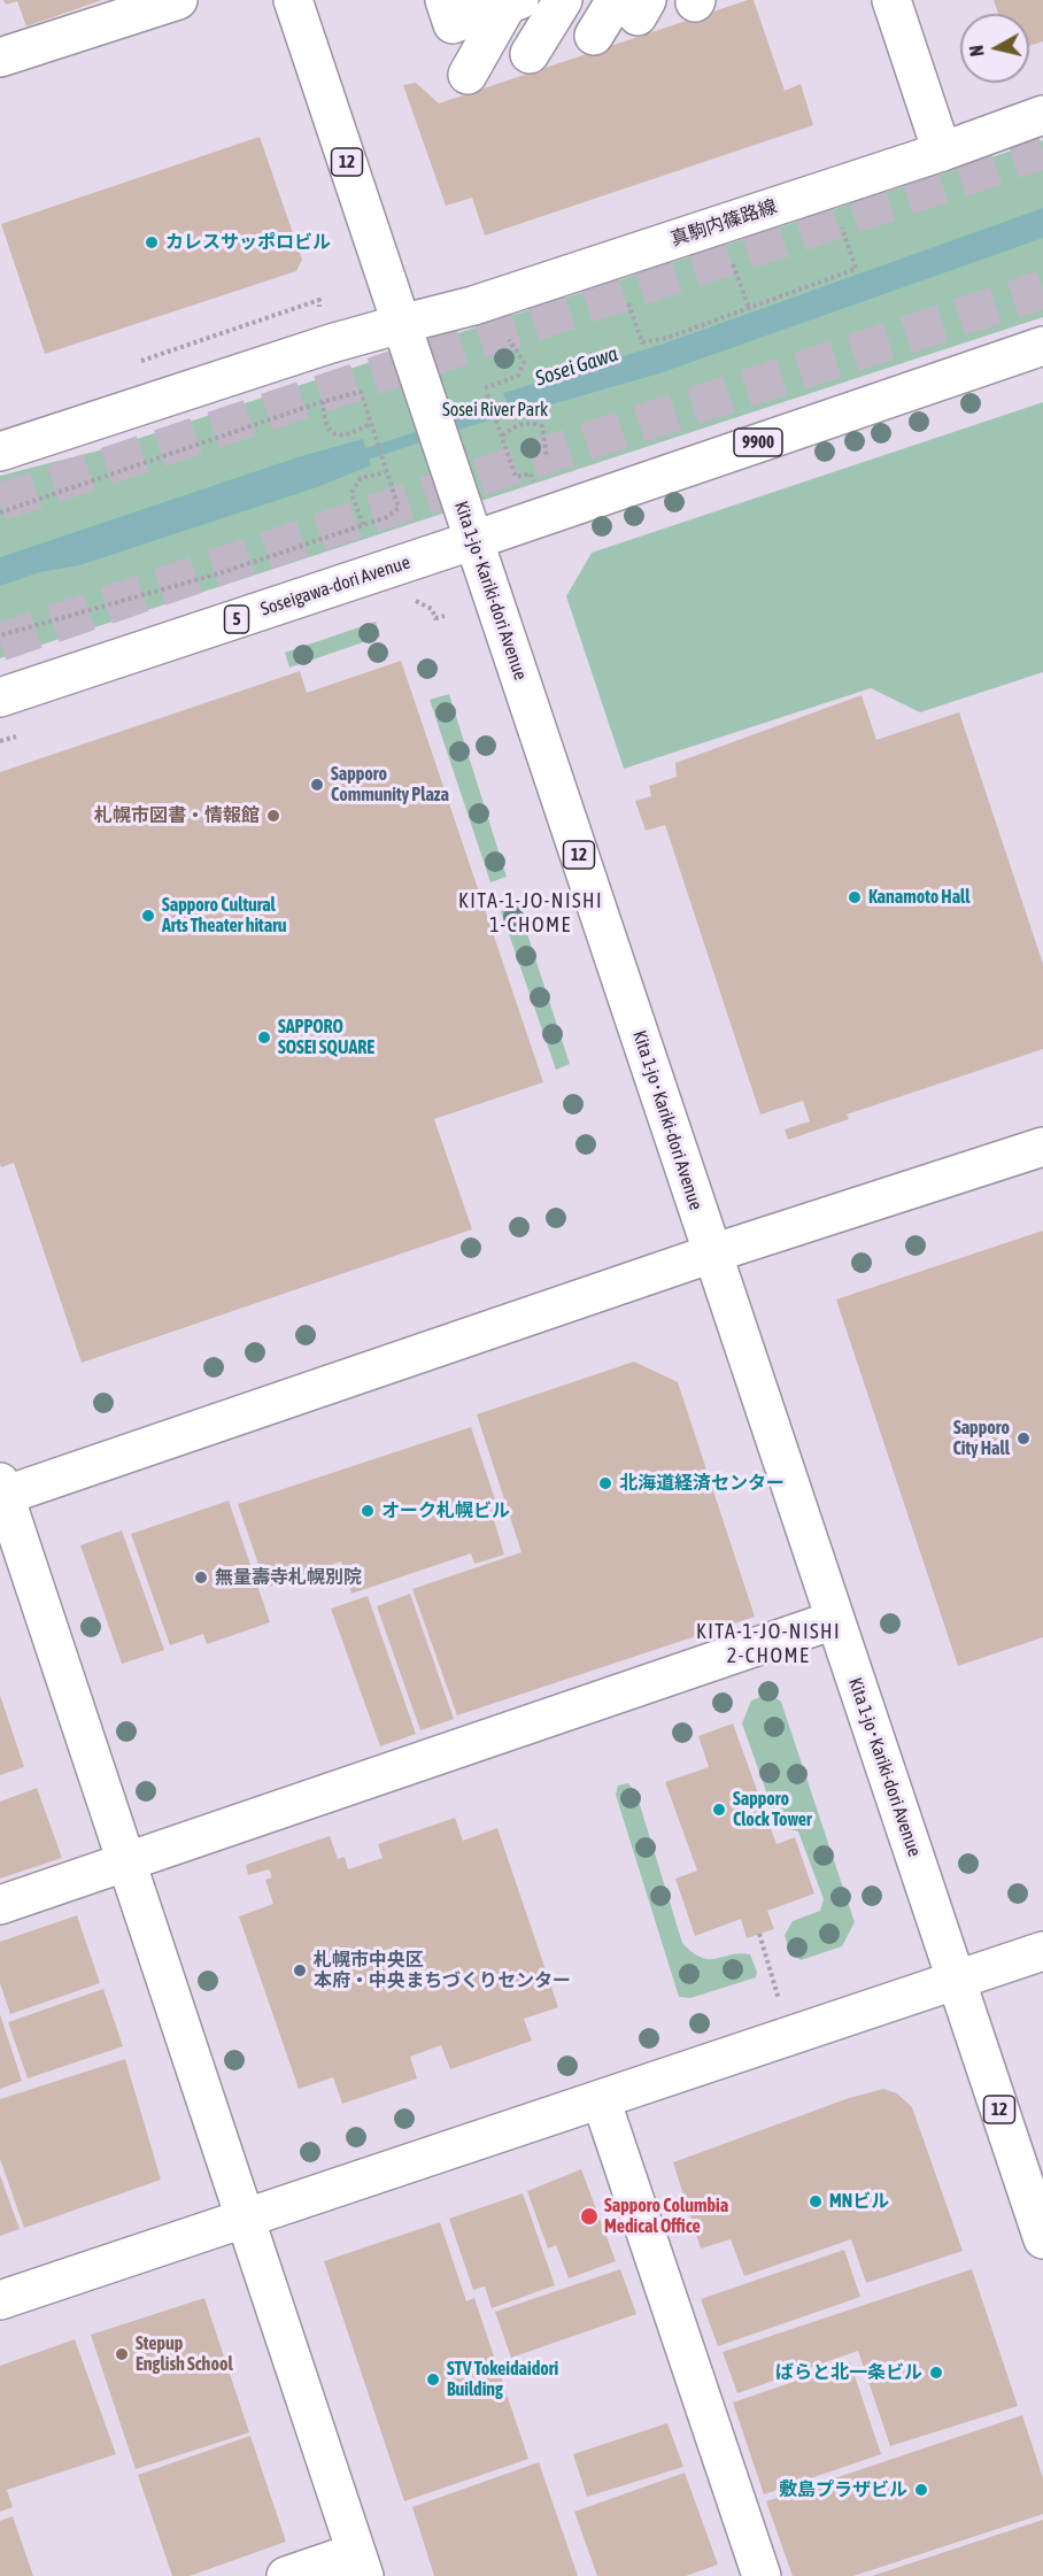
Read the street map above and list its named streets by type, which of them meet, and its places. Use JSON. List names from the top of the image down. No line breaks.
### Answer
{"streets":{"main road":["12","真駒内篠路線","9900","Soseigawa-dori Avenue","Kita 1-jo･Kariki-dori Avenue","5"]},"crossings":[["真駒内篠路線","Kita 1-jo･Kariki-dori Avenue"],["9900","Soseigawa-dori Avenue"],["9900","Kita 1-jo･Kariki-dori Avenue"],["Soseigawa-dori Avenue","Kita 1-jo･Kariki-dori Avenue"]],"districts":["KITA-1-JO-NISHI 1-CHOME","KITA-1-JO-NISHI 2-CHOME"],"water":["Sosei Gawa"],"parks":["Sosei River Park"],"places":["カレスサッポロビル","Sapporo Community Plaza","札幌市図書・情報館","Kanamoto Hall","Sapporo Cultural Arts Theater hitaru","SAPPORO SOSEI SQUARE","Sapporo City Hall","北海道経済センター","オーク札幌ビル","無量壽寺札幌別院","Sapporo Clock Tower","札幌市中央区 本府・中央まちづくりセンター","MNビル","Sapporo Columbia Medical Office","Stepup English School","ばらと北一条ビル","STV Tokeidaidori Building","敷島プラザビル"],"north":"left"}
